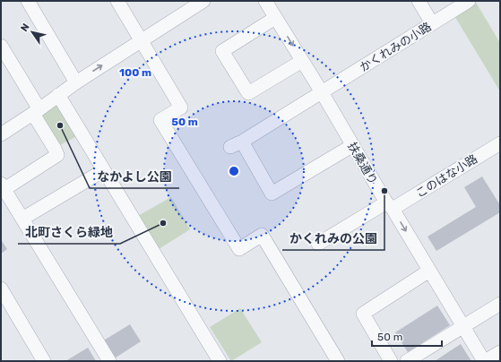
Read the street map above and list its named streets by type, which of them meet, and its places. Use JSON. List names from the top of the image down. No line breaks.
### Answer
{"streets":{"street":["かくれみの小路","扶桑通り","このはな小路"]},"crossings":[["かくれみの小路","扶桑通り"],["扶桑通り","このはな小路"]],"places":["なかよし公園","かくれみの公園","北町さくら緑地"],"scale_bar":"50 m","north":"top left","rings":["100 m","50 m"]}
